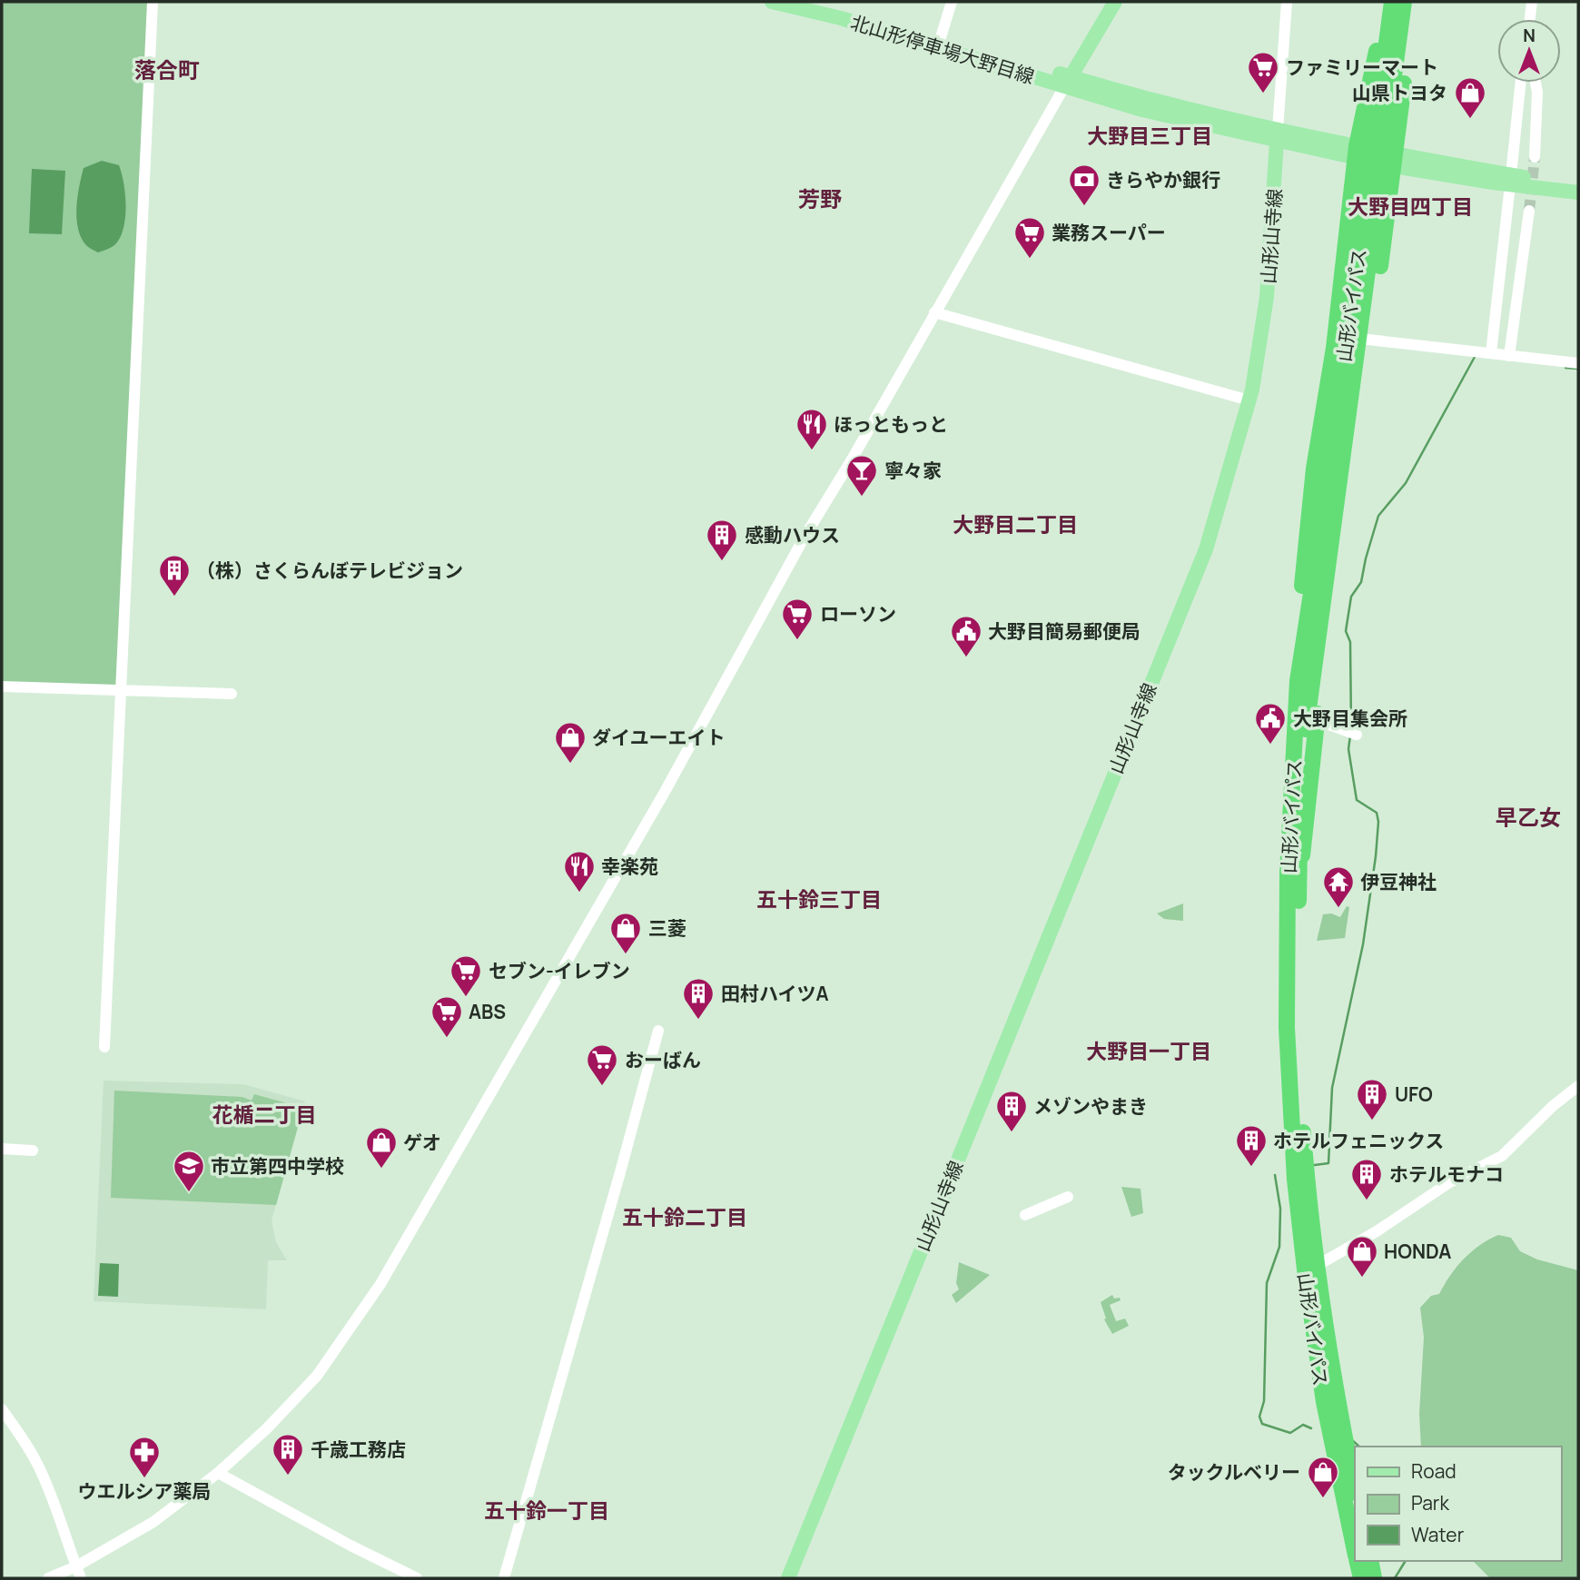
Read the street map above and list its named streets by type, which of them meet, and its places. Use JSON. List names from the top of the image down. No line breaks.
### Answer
{"streets":{"highway":["山形バイパス"],"main road":["北山形停車場大野目線","山形山寺線"]},"districts":["落合町","大野目三丁目","芳野","大野目四丁目","大野目二丁目","早乙女","五十鈴三丁目","大野目一丁目","花楯二丁目","五十鈴二丁目","五十鈴一丁目"],"places":{"supermarket":["ファミリーマート","業務スーパー","ローソン","セブン-イレブン","ABS","おーばん"],"shop":["山県トヨタ","ダイユーエイト","三菱","ゲオ","HONDA","タックルベリー"],"bank":["きらやか銀行"],"restaurant":["ほっともっと","幸楽苑"],"bar":["寧々家"],"building":["感動ハウス","（株）さくらんぼテレビジョン","田村ハイツA","UFO","メゾンやまき","ホテルフェニックス","ホテルモナコ","千歳工務店"],"public building":["大野目簡易郵便局","大野目集会所"],"temple":["伊豆神社"],"school or university":["市立第四中学校"],"pharmacy":["ウエルシア薬局"]},"legend":["Road","Park","Water"],"north":"top"}
